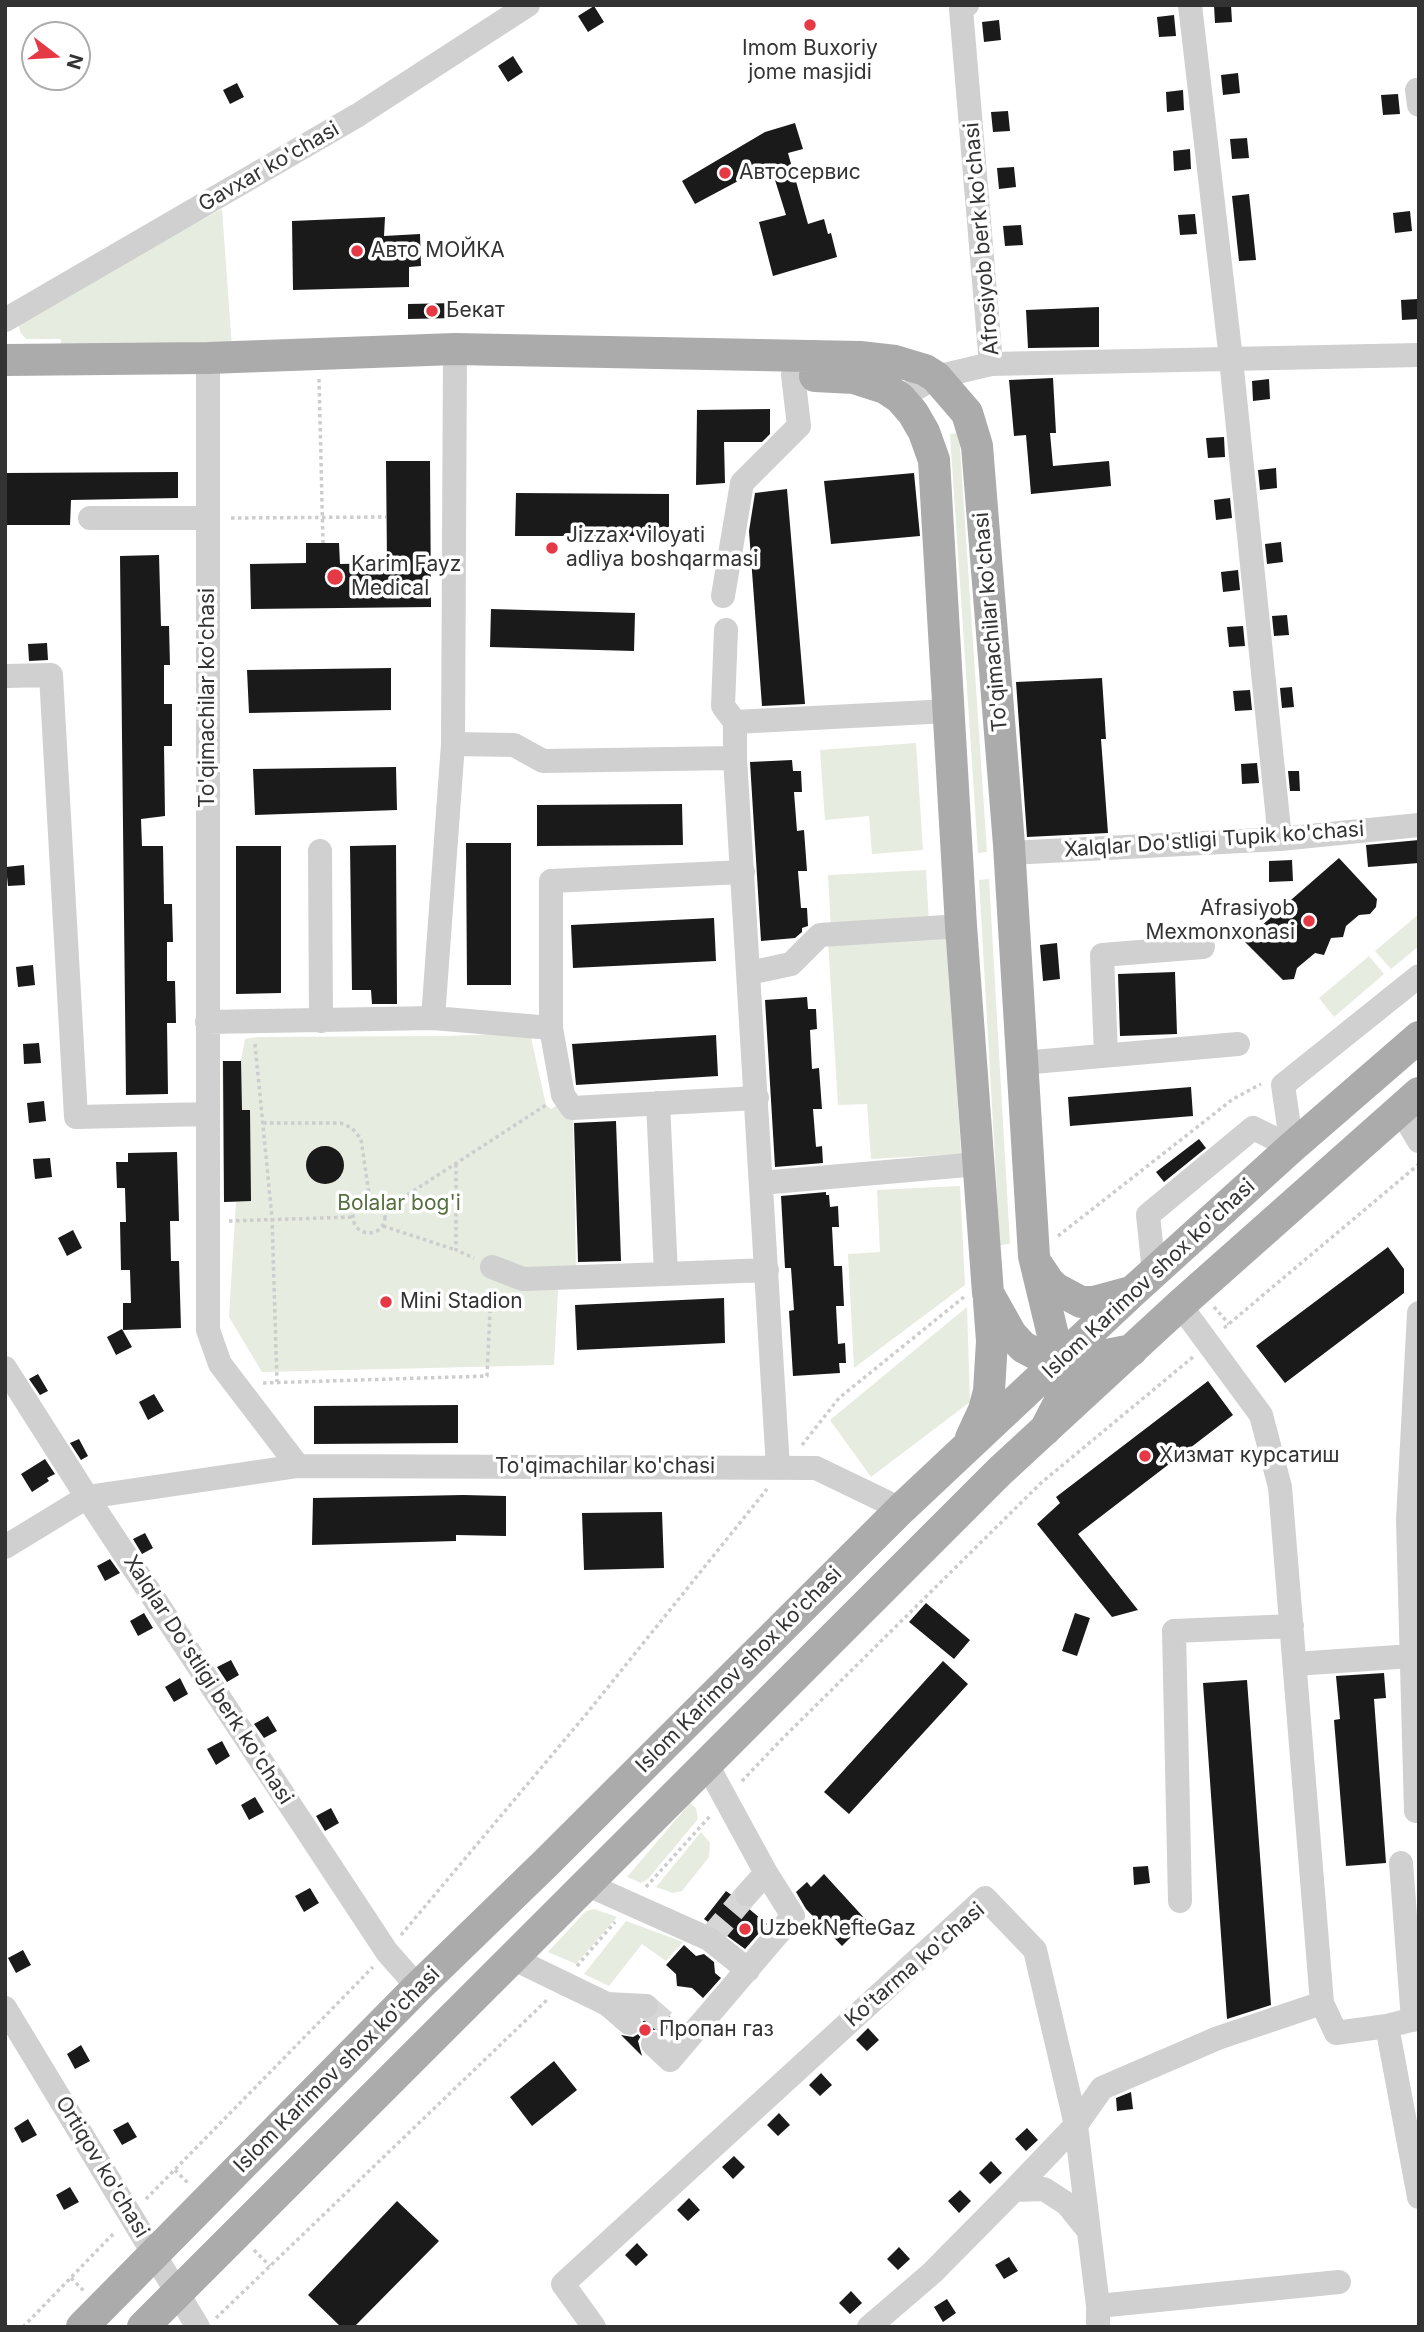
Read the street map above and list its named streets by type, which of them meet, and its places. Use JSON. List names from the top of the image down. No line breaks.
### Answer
{"streets":{"main road":["To'qimachilar ko'chasi","Islom Karimov shox ko'chasi"],"street":["Gavxar ko'chasi","Afrosiyob berk ko'chasi","Xalqlar Do'stligi Tupik ko'chasi","Xalqlar Do'stligi berk ko'chasi","Ko'tarma ko'chasi","Ortiqov ko'chasi"]},"crossings":[["To'qimachilar ko'chasi","Xalqlar Do'stligi Tupik ko'chasi"],["To'qimachilar ko'chasi","Islom Karimov shox ko'chasi"],["To'qimachilar ko'chasi","Xalqlar Do'stligi berk ko'chasi"],["Islom Karimov shox ko'chasi","Xalqlar Do'stligi berk ko'chasi"],["Islom Karimov shox ko'chasi","Ortiqov ko'chasi"]],"parks":["Bolalar bog'i"],"places":["Imom Buxoriy jome masjidi","Автосервис","Авто МОЙКА","Бекат","Jizzax viloyati adliya boshqarmasi","Karim Fayz Medical","Afrasiyob Mexmonxonasi","Mini Stadion","Хизмат курсатиш","UzbekNefteGaz","Пропан газ"],"north":"right"}
